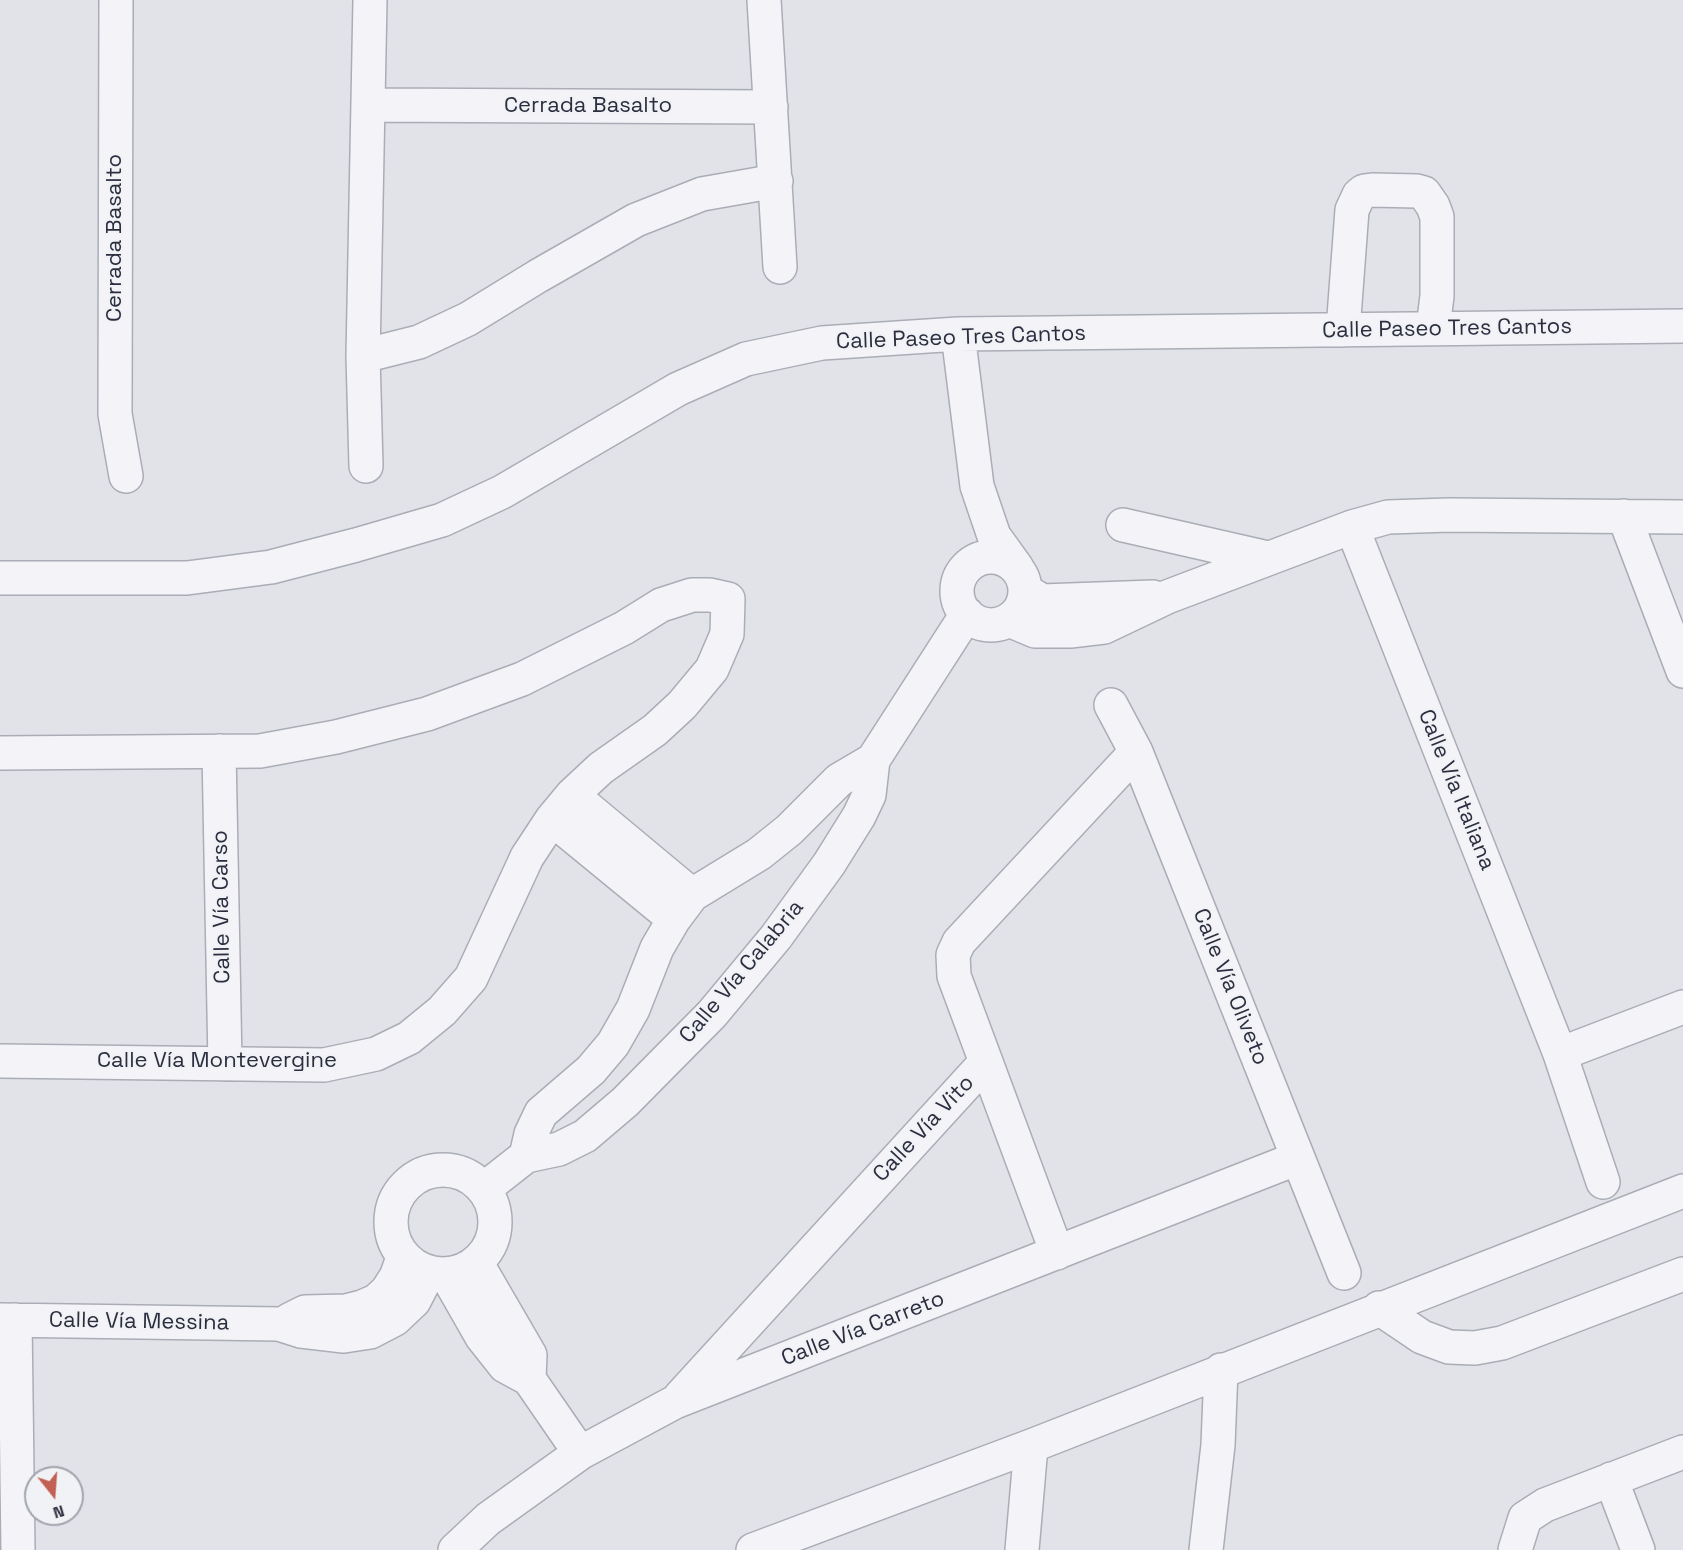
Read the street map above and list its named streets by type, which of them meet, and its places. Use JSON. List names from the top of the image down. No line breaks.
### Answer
{"streets":{"street":["Cerrada Basalto","Calle Paseo Tres Cantos","Calle Vía Italiana","Calle Vía Carso","Calle Vía Calabria","Calle Vía Oliveto","Calle Vía Montevergine","Calle Vía Vito","Calle Vía Messina","Calle Vía Carreto"]},"crossings":[["Calle Vía Carso","Calle Vía Montevergine"],["Calle Vía Calabria","Calle Vía Messina"],["Calle Vía Oliveto","Calle Vía Vito"],["Calle Vía Oliveto","Calle Vía Carreto"],["Calle Vía Vito","Calle Vía Carreto"]],"north":"bottom"}
